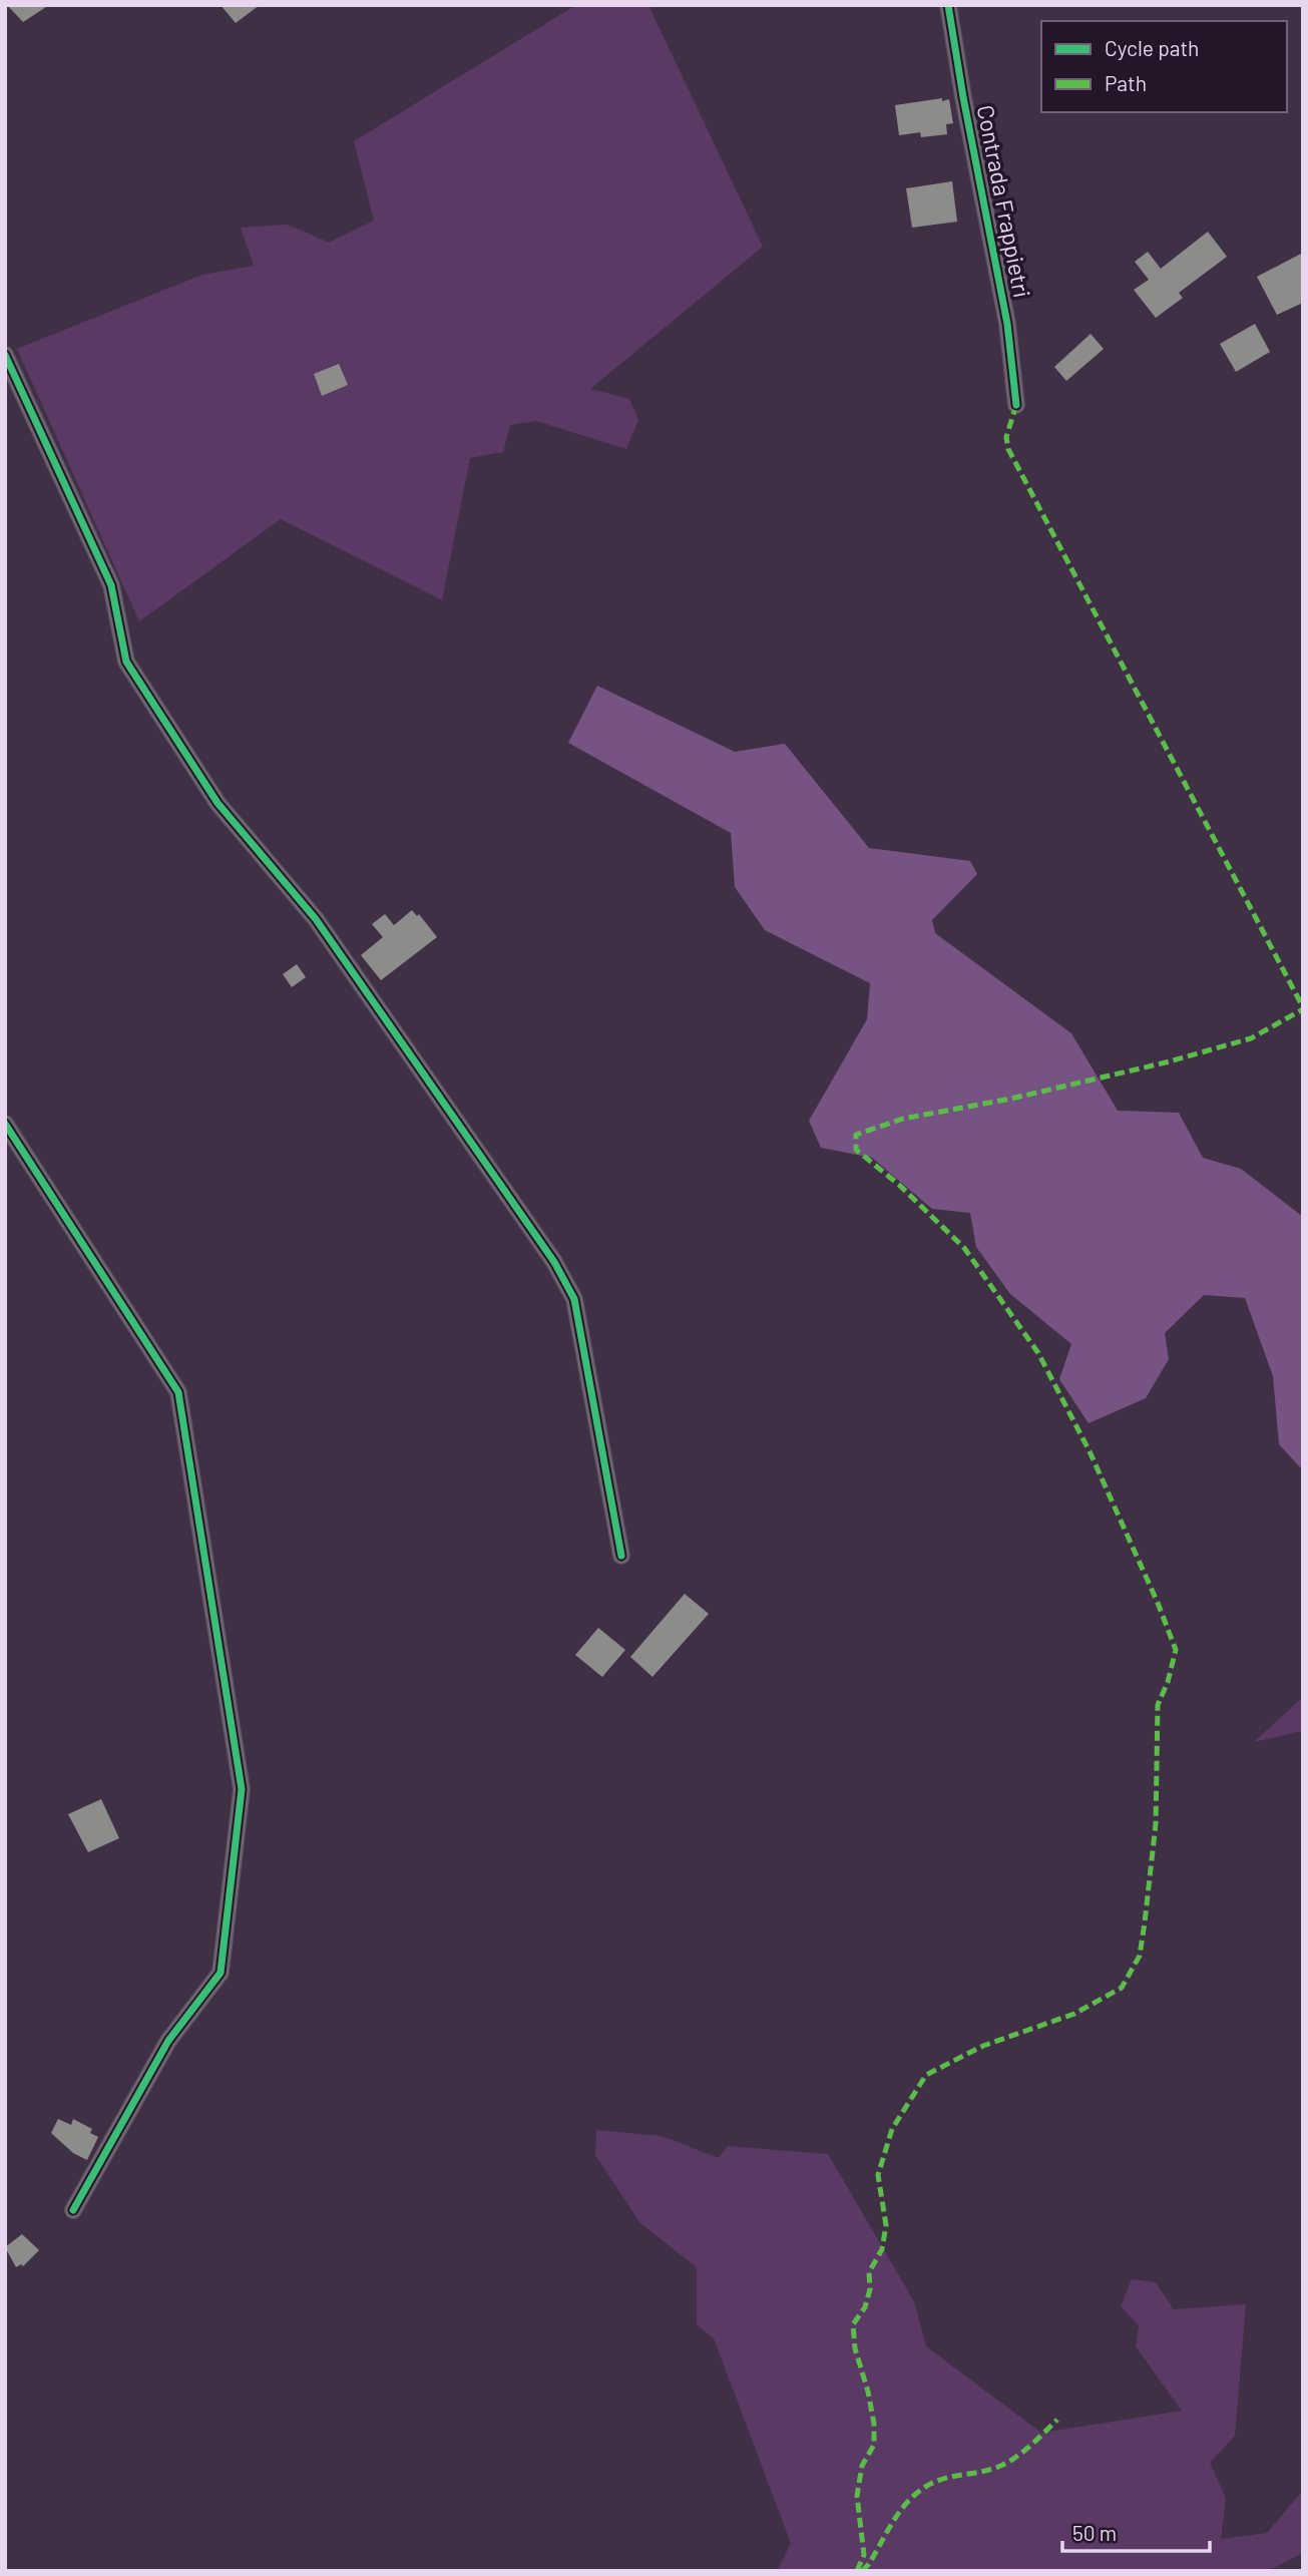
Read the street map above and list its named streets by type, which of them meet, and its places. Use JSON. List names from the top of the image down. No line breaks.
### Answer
{"streets":{"street":["Contrada Frappietri"]},"legend":["Cycle path","Path"],"scale_bar":"50 m"}
